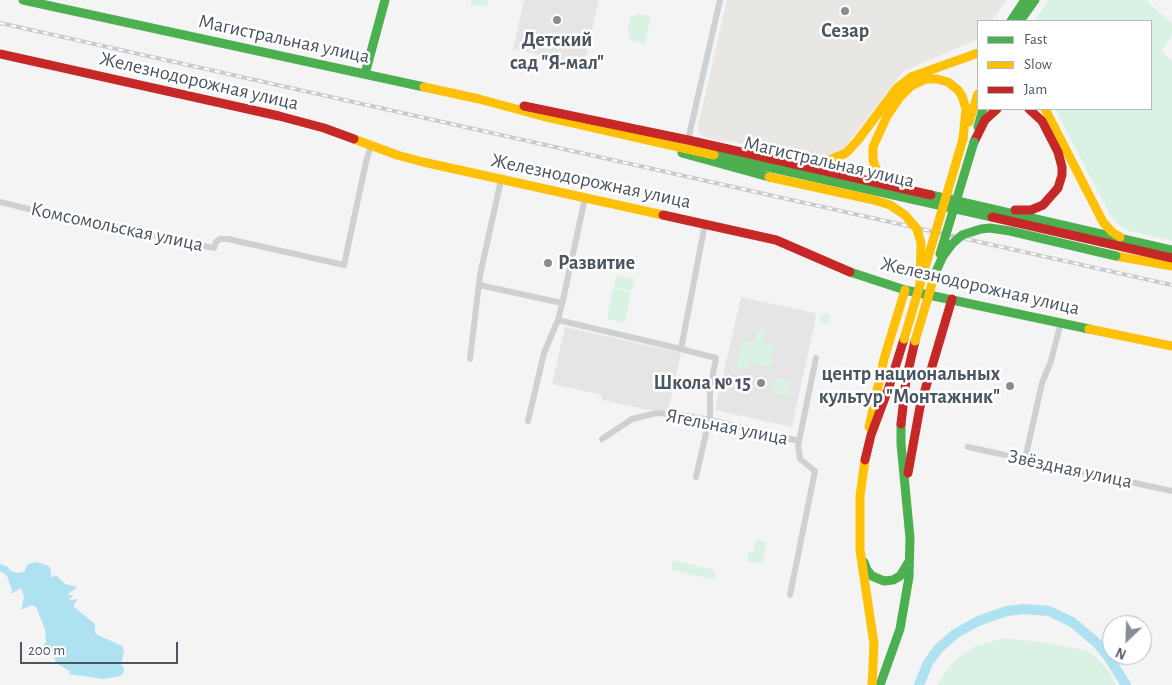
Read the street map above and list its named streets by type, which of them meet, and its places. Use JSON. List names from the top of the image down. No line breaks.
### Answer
{"streets":{"main road":["Магистральная улица","Железнодорожная улица"],"street":["Комсомольская улица","Ягельная улица","Звёздная улица"]},"crossings":[["Железнодорожная улица","Комсомольская улица"]],"places":["Сезар","Детский сад \"Я-мал\"","Развитие","Школа № 15","центр национальных культур \"Монтажник\""],"legend":["Fast","Slow","Jam"],"scale_bar":"200 m","north":"bottom left"}
